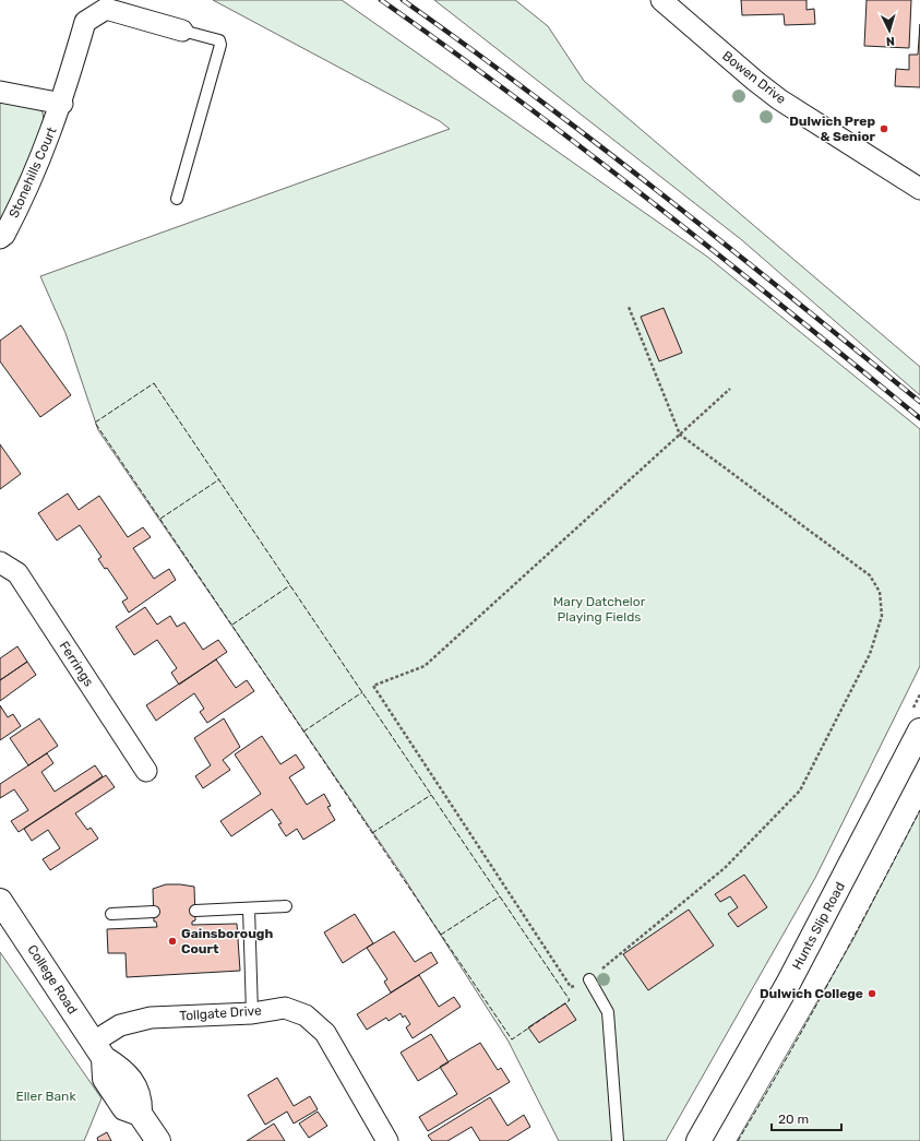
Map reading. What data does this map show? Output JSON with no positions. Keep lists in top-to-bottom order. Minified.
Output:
{"streets":{"street":["Bowen Drive","Stonehills Court","Ferrings","Hunts Slip Road","College Road","Tollgate Drive"]},"crossings":[["College Road","Tollgate Drive"]],"parks":["Mary Datchelor Playing Fields","Eller Bank"],"places":["Dulwich Prep & Senior","Gainsborough Court","Dulwich College"],"scale_bar":"20 m","north":"bottom"}
